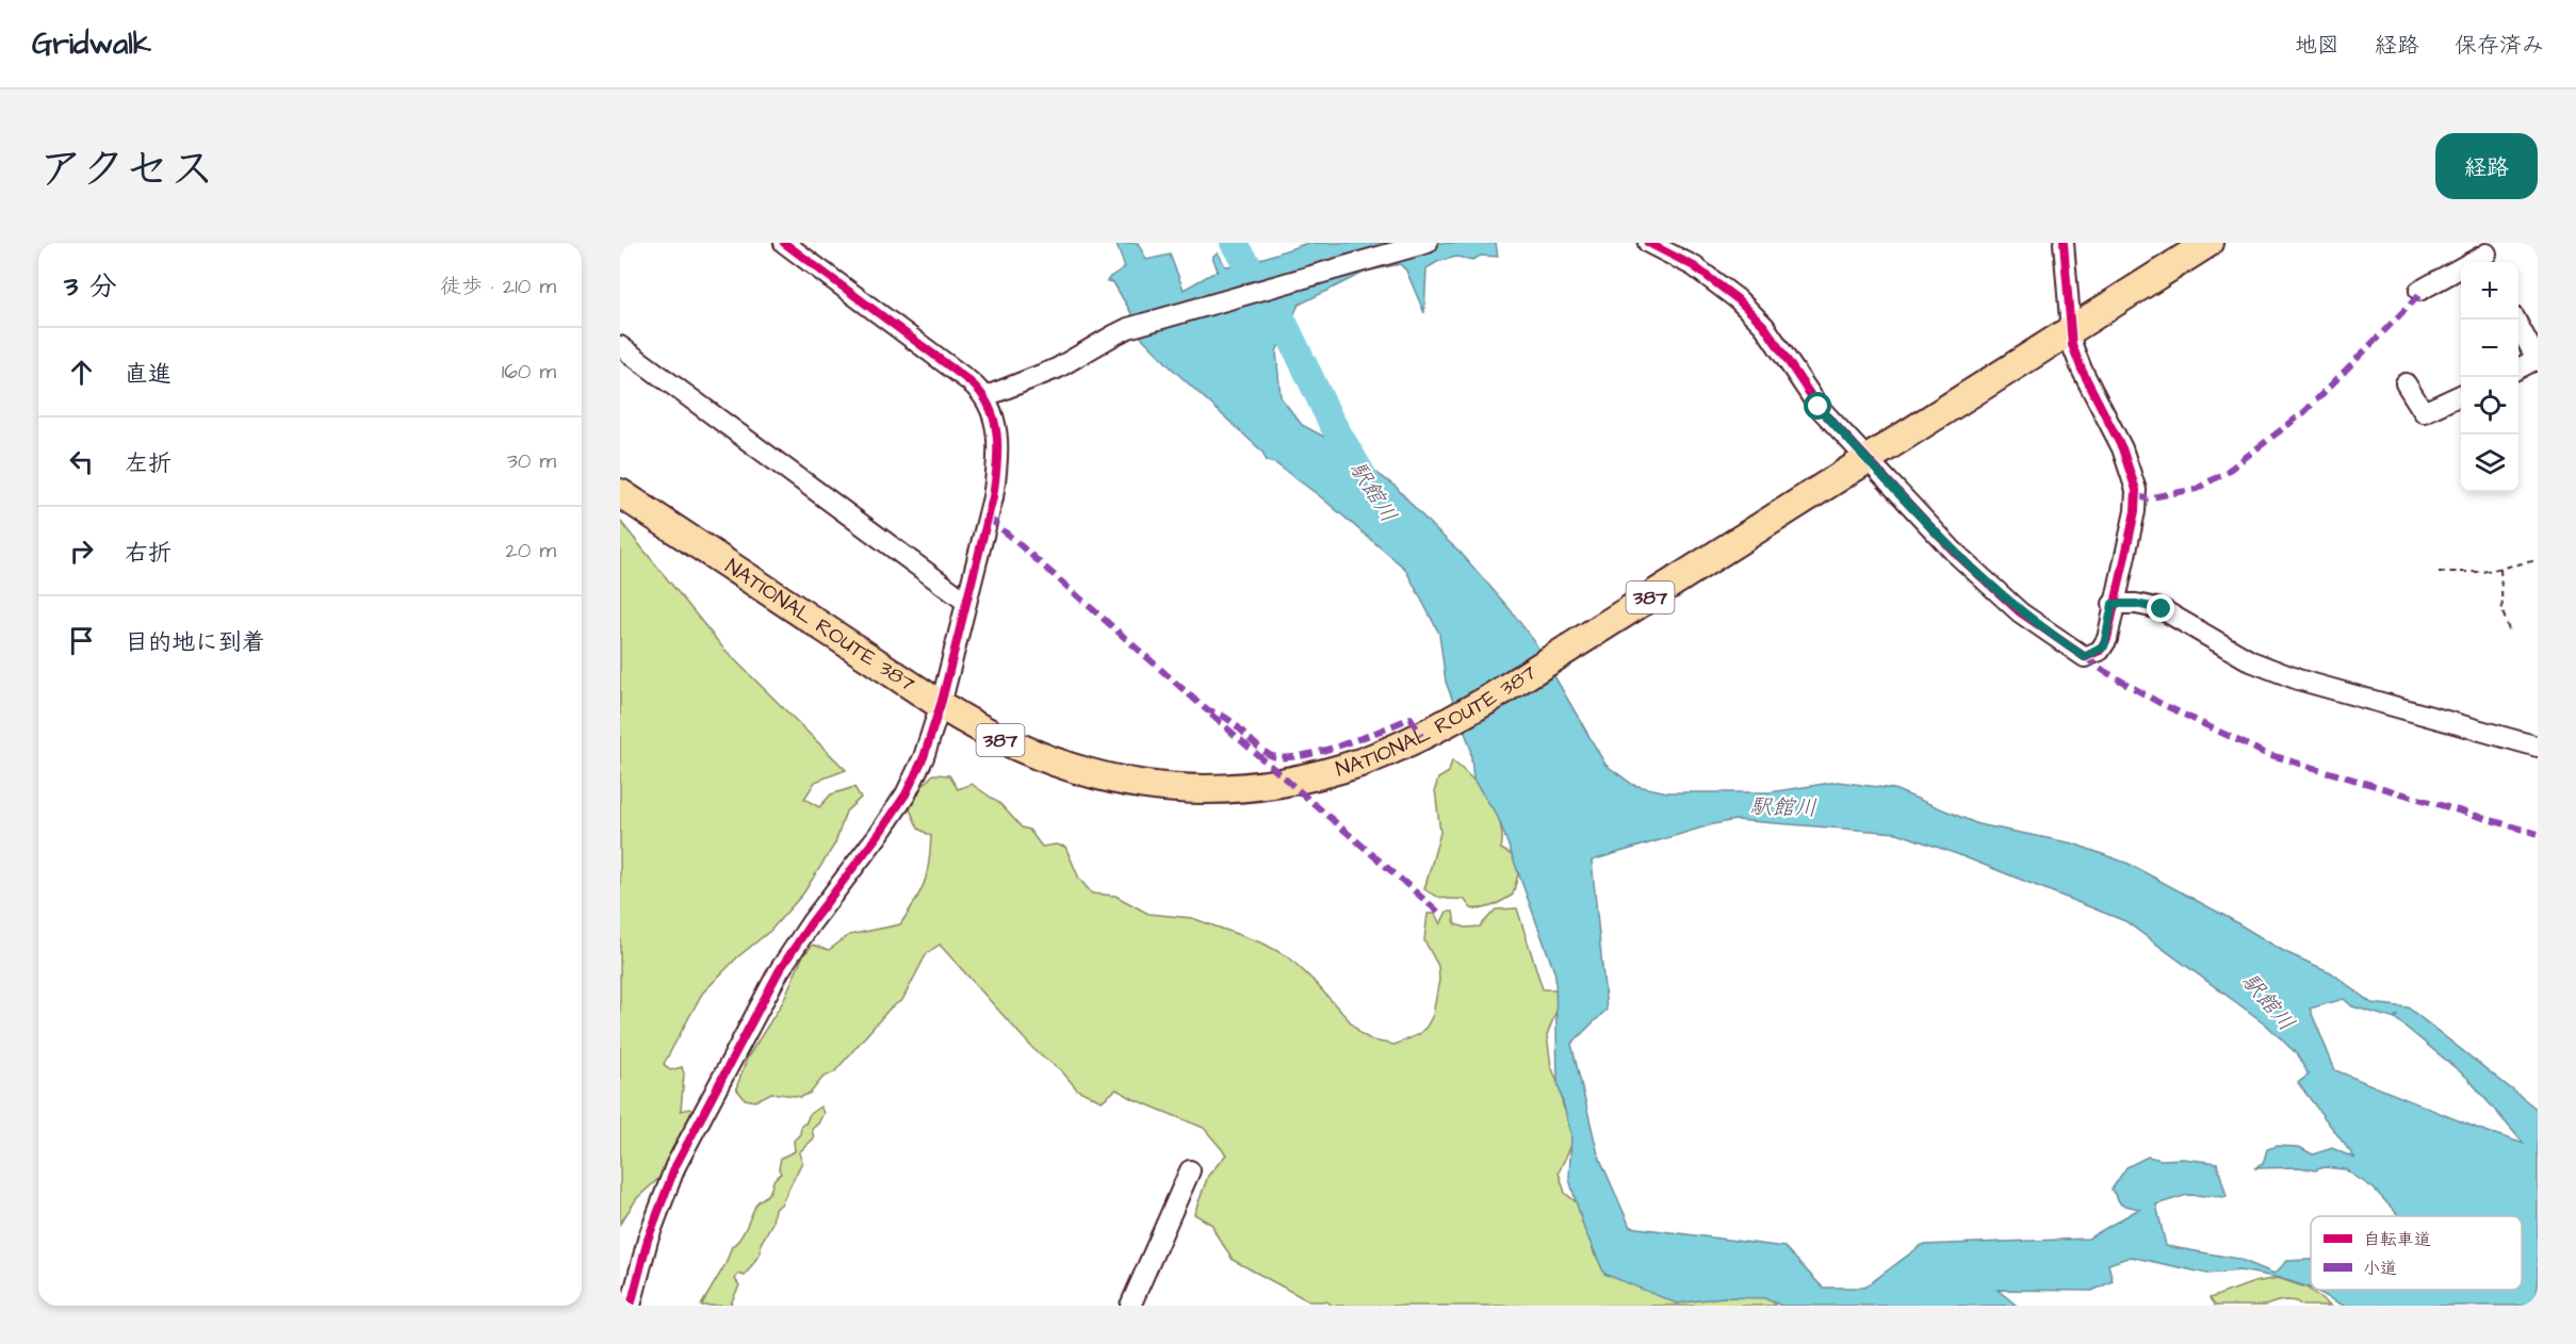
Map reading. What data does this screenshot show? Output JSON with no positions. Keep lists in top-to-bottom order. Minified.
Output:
{"streets":{"highway":["387","NATIONAL ROUTE 387"]},"water":["駅館川"],"legend":["自転車道","小道"],"page":{"header":"Gridwalk","nav":["地図","経路","保存済み"],"title":"アクセス","buttons":"経路","heading":["3 分","徒歩 · 210 m"],"map_buttons":["+","−"],"list":[["直進","160 m"],["左折","30 m"],["右折","20 m"],"目的地に到着"]}}
